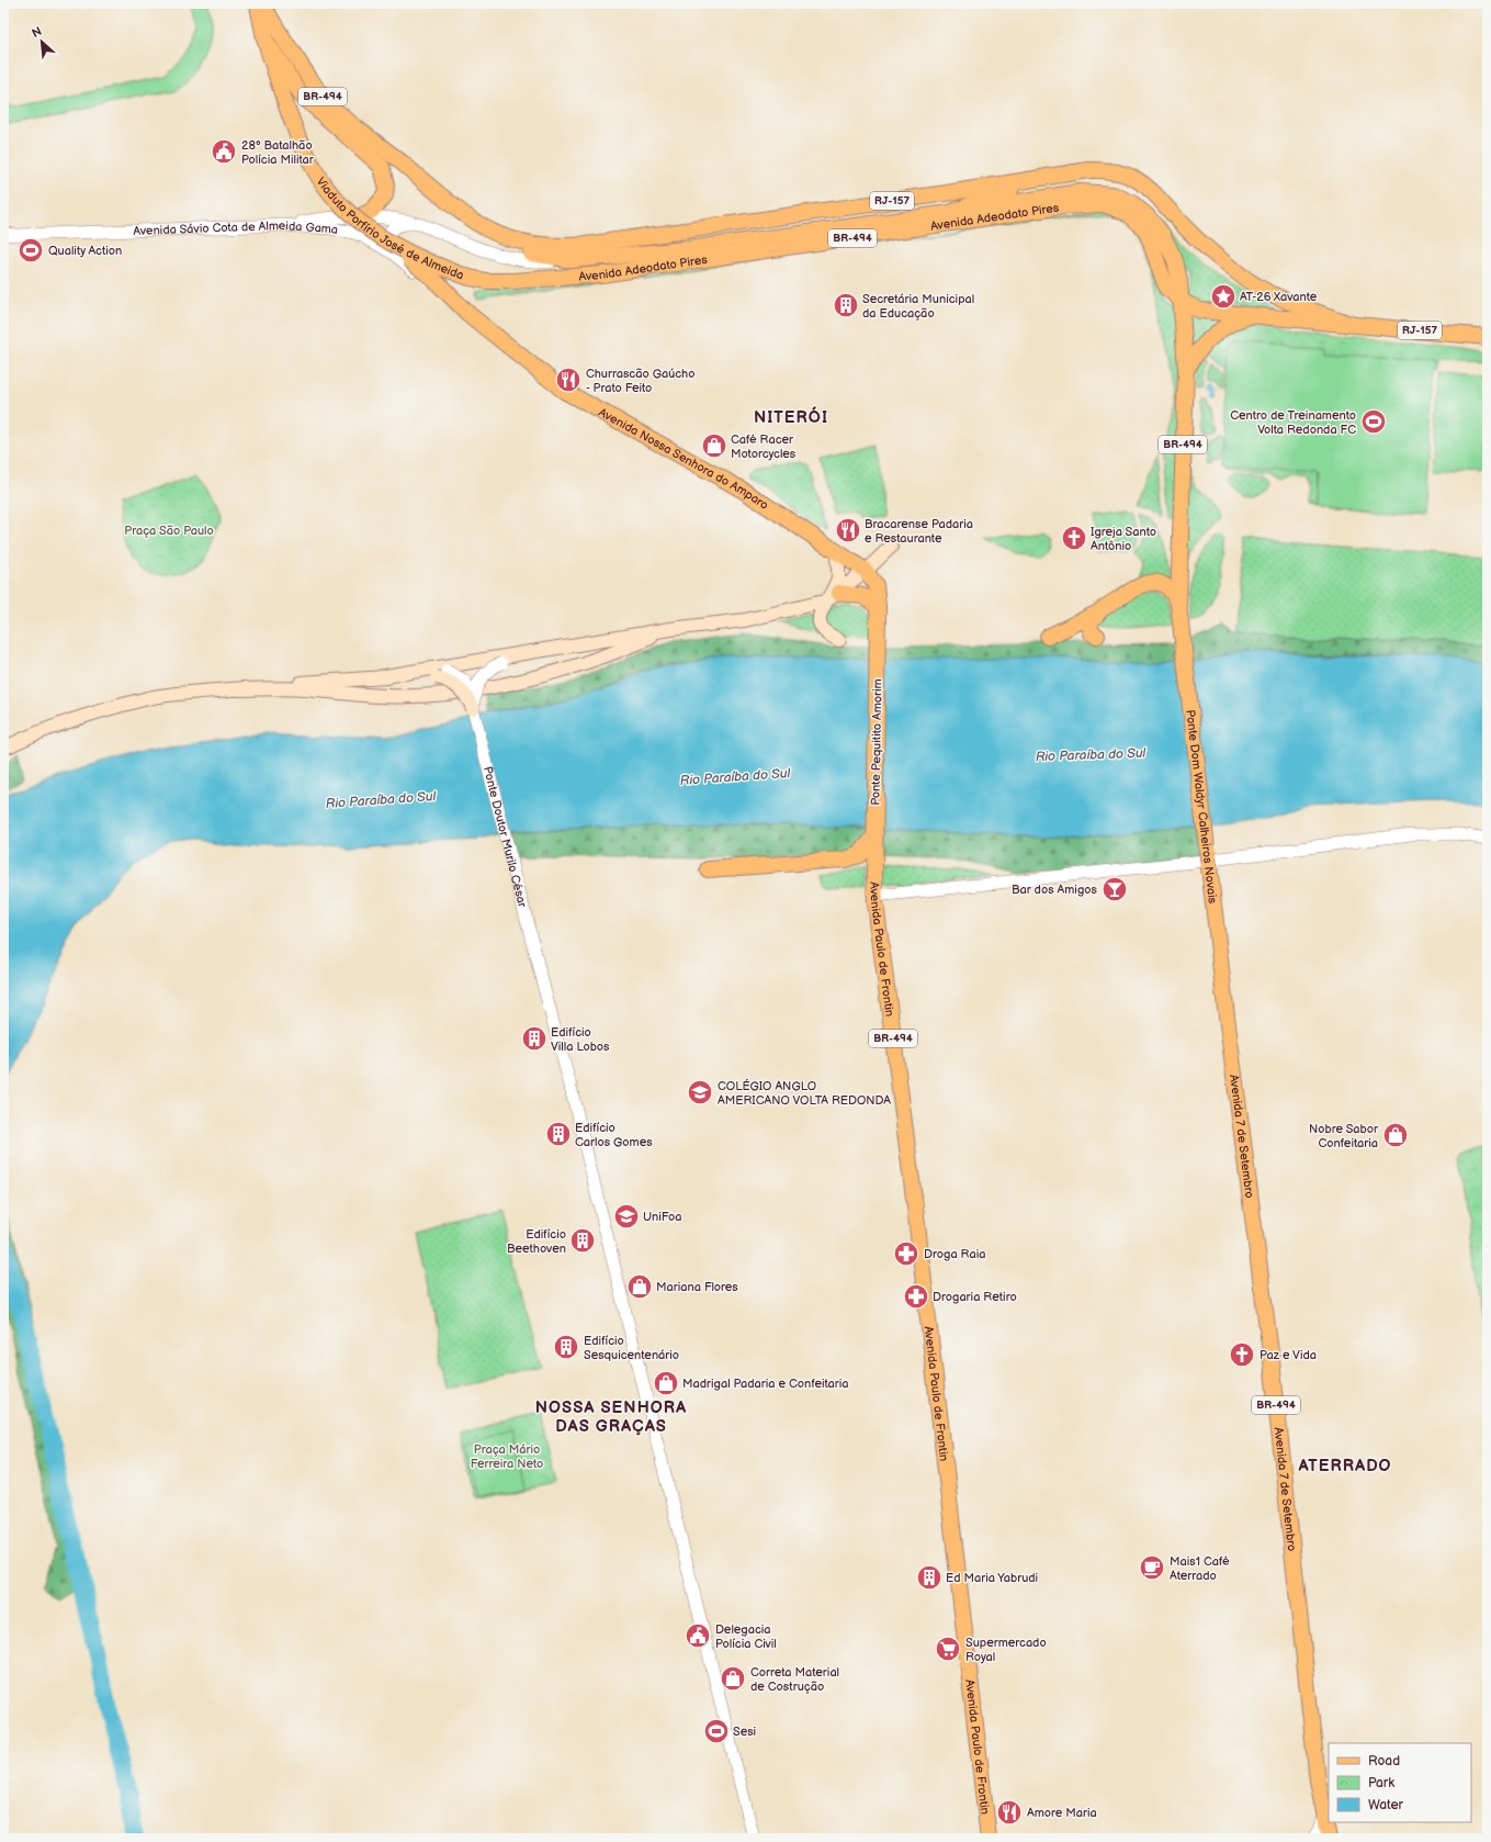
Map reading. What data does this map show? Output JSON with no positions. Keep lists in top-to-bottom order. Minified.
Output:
{"streets":{"main road":["BR-494","RJ-157","Avenida Adeodato Pires","Viaduto Porfírio José de Almeida","Avenida Nossa Senhora do Amparo","Ponte Pequitito Amorim","Ponte Dom Waldyr Calheiros Novais","Avenida Paulo de Frontin","Avenida 7 de Setembro"],"street":["Avenida Sávio Cota de Almeida Gama","Ponte Doutor Murilo César"]},"crossings":[["BR-494","RJ-157"],["BR-494","Avenida Adeodato Pires"],["BR-494","Viaduto Porfírio José de Almeida"],["BR-494","Avenida Sávio Cota de Almeida Gama"],["BR-494","Ponte Dom Waldyr Calheiros Novais"],["RJ-157","Avenida Adeodato Pires"],["Avenida Adeodato Pires","Viaduto Porfírio José de Almeida"],["Viaduto Porfírio José de Almeida","Avenida Sávio Cota de Almeida Gama"],["Viaduto Porfírio José de Almeida","Avenida Nossa Senhora do Amparo"],["Avenida Sávio Cota de Almeida Gama","Avenida Nossa Senhora do Amparo"],["Avenida Nossa Senhora do Amparo","Ponte Pequitito Amorim"],["Ponte Pequitito Amorim","Avenida Paulo de Frontin"],["Ponte Dom Waldyr Calheiros Novais","Avenida 7 de Setembro"]],"districts":["NITERÓI","NOSSA SENHORA DAS GRAÇAS","ATERRADO"],"water":["Rio Paraíba do Sul"],"parks":["Praça São Paulo","Praça Mário Ferreira Neto"],"places":{"public building":["28º Batalhão Polícia Militar","Delegacia Polícia Civil"],"sports":["Quality Action","Centro de Treinamento Volta Redonda FC","Sesi"],"place":["AT-26 Xavante"],"building":["Secretária Municipal da Educação","Edifício Villa Lobos","Edifício Carlos Gomes","Edifício Beethoven","Edifício Sesquicentenário","Ed Maria Yabrudi"],"restaurant":["Churrascão Gaúcho - Prato Feito","Bracarense Padaria e Restaurante","Amore Maria"],"shop":["Café Racer Motorcycles","Nobre Sabor Confeitaria","Mariana Flores","Madrigal Padaria e Confeitaria","Correta Material de Costrução"],"church":["Igreja Santo Antônio","Paz e Vida"],"bar":["Bar dos Amigos"],"school or university":["COLÉGIO ANGLO AMERICANO VOLTA REDONDA","UniFoa"],"pharmacy":["Droga Raia","Drogaria Retiro"],"cafe":["Mais1 Café Aterrado"],"supermarket":["Supermercado Royal"]},"legend":["Road","Park","Water"],"north":"top left"}
